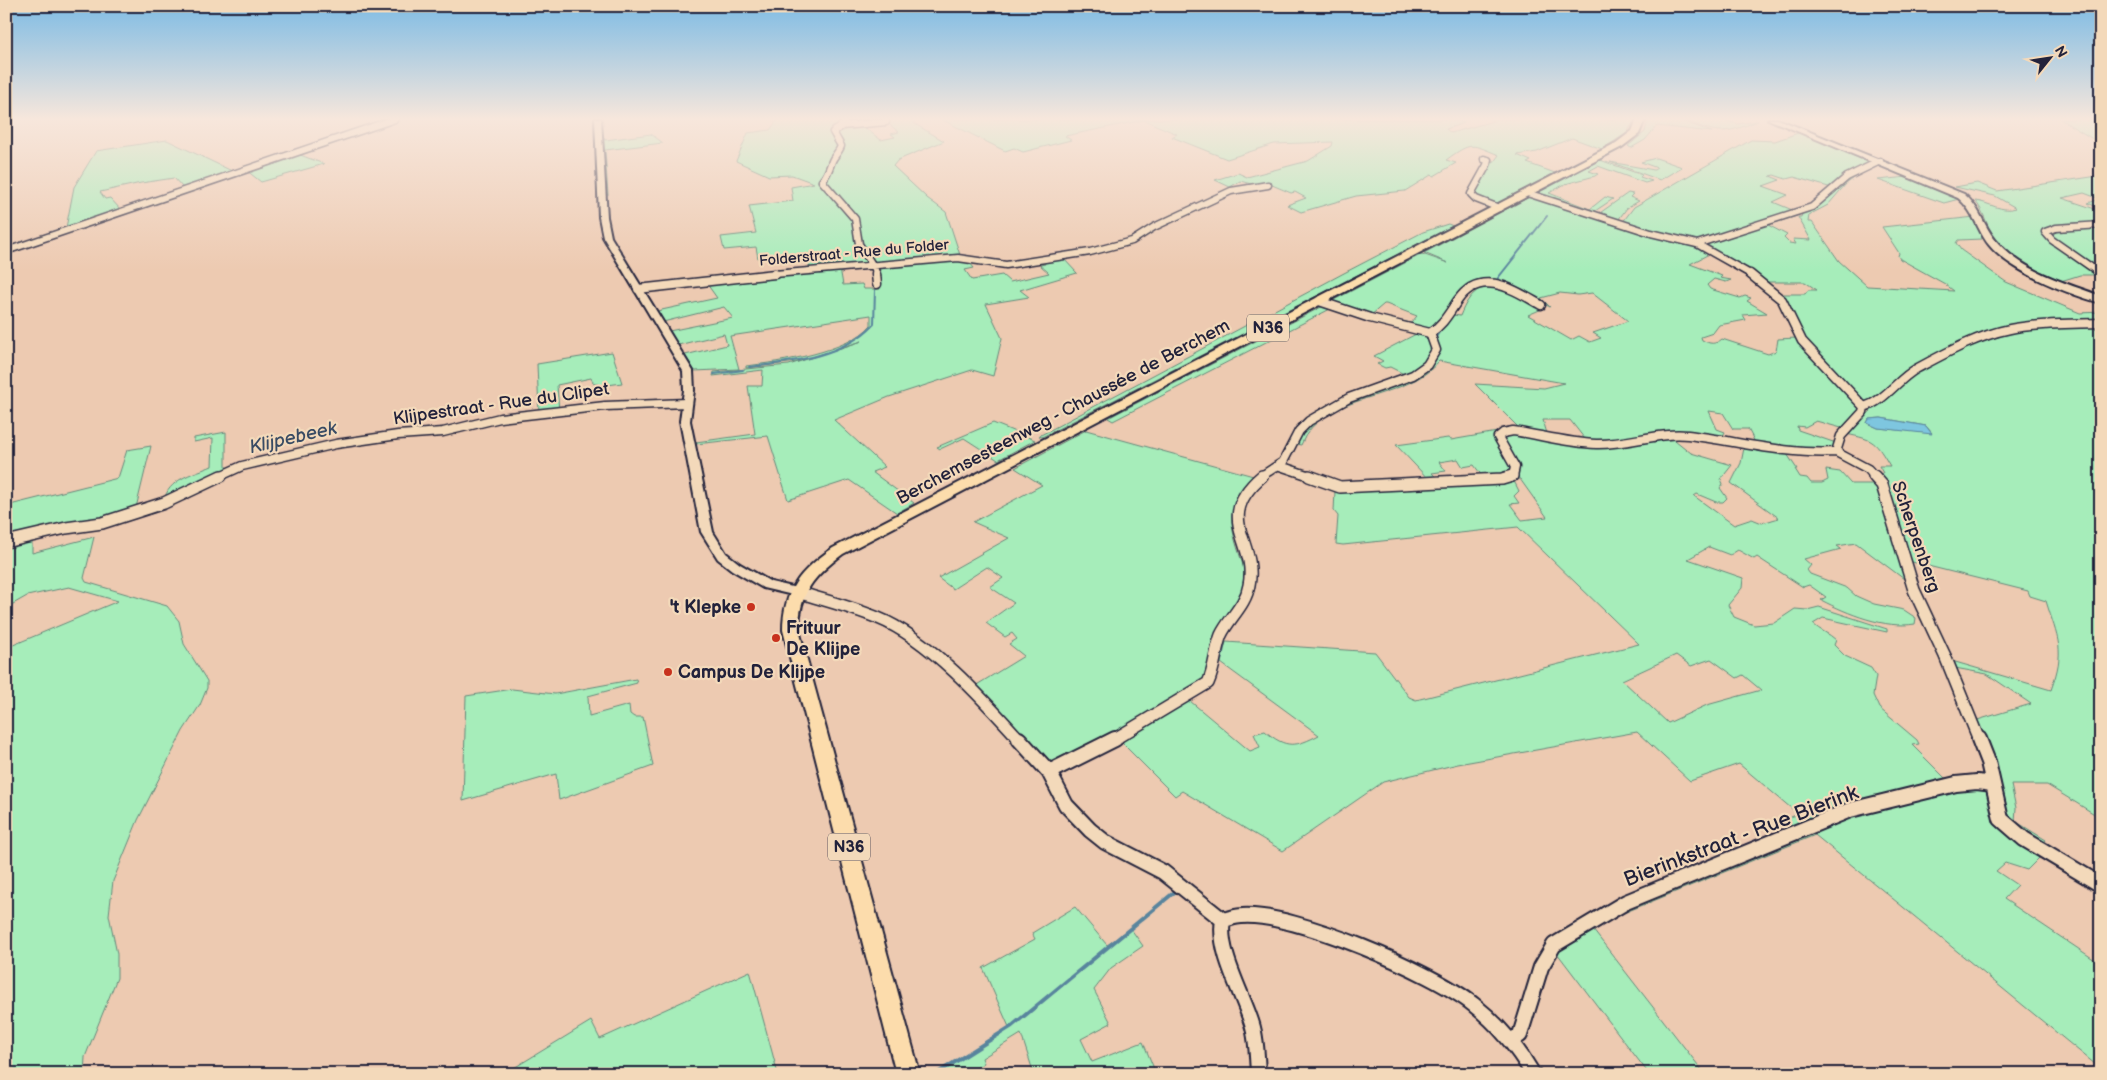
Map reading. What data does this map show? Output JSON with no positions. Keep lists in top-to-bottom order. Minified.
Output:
{"streets":{"main road":["N36","Berchemsesteenweg - Chaussée de Berchem"],"street":["Folderstraat - Rue du Folder","Klijpestraat - Rue du Clipet","Scherpenberg","Bierinkstraat - Rue Bierink"]},"crossings":[["N36","Berchemsesteenweg - Chaussée de Berchem"],["Scherpenberg","Bierinkstraat - Rue Bierink"]],"water":["Klijpebeek"],"places":["'t Klepke","Frituur De Klijpe","Campus De Klijpe"],"north":"top right"}
